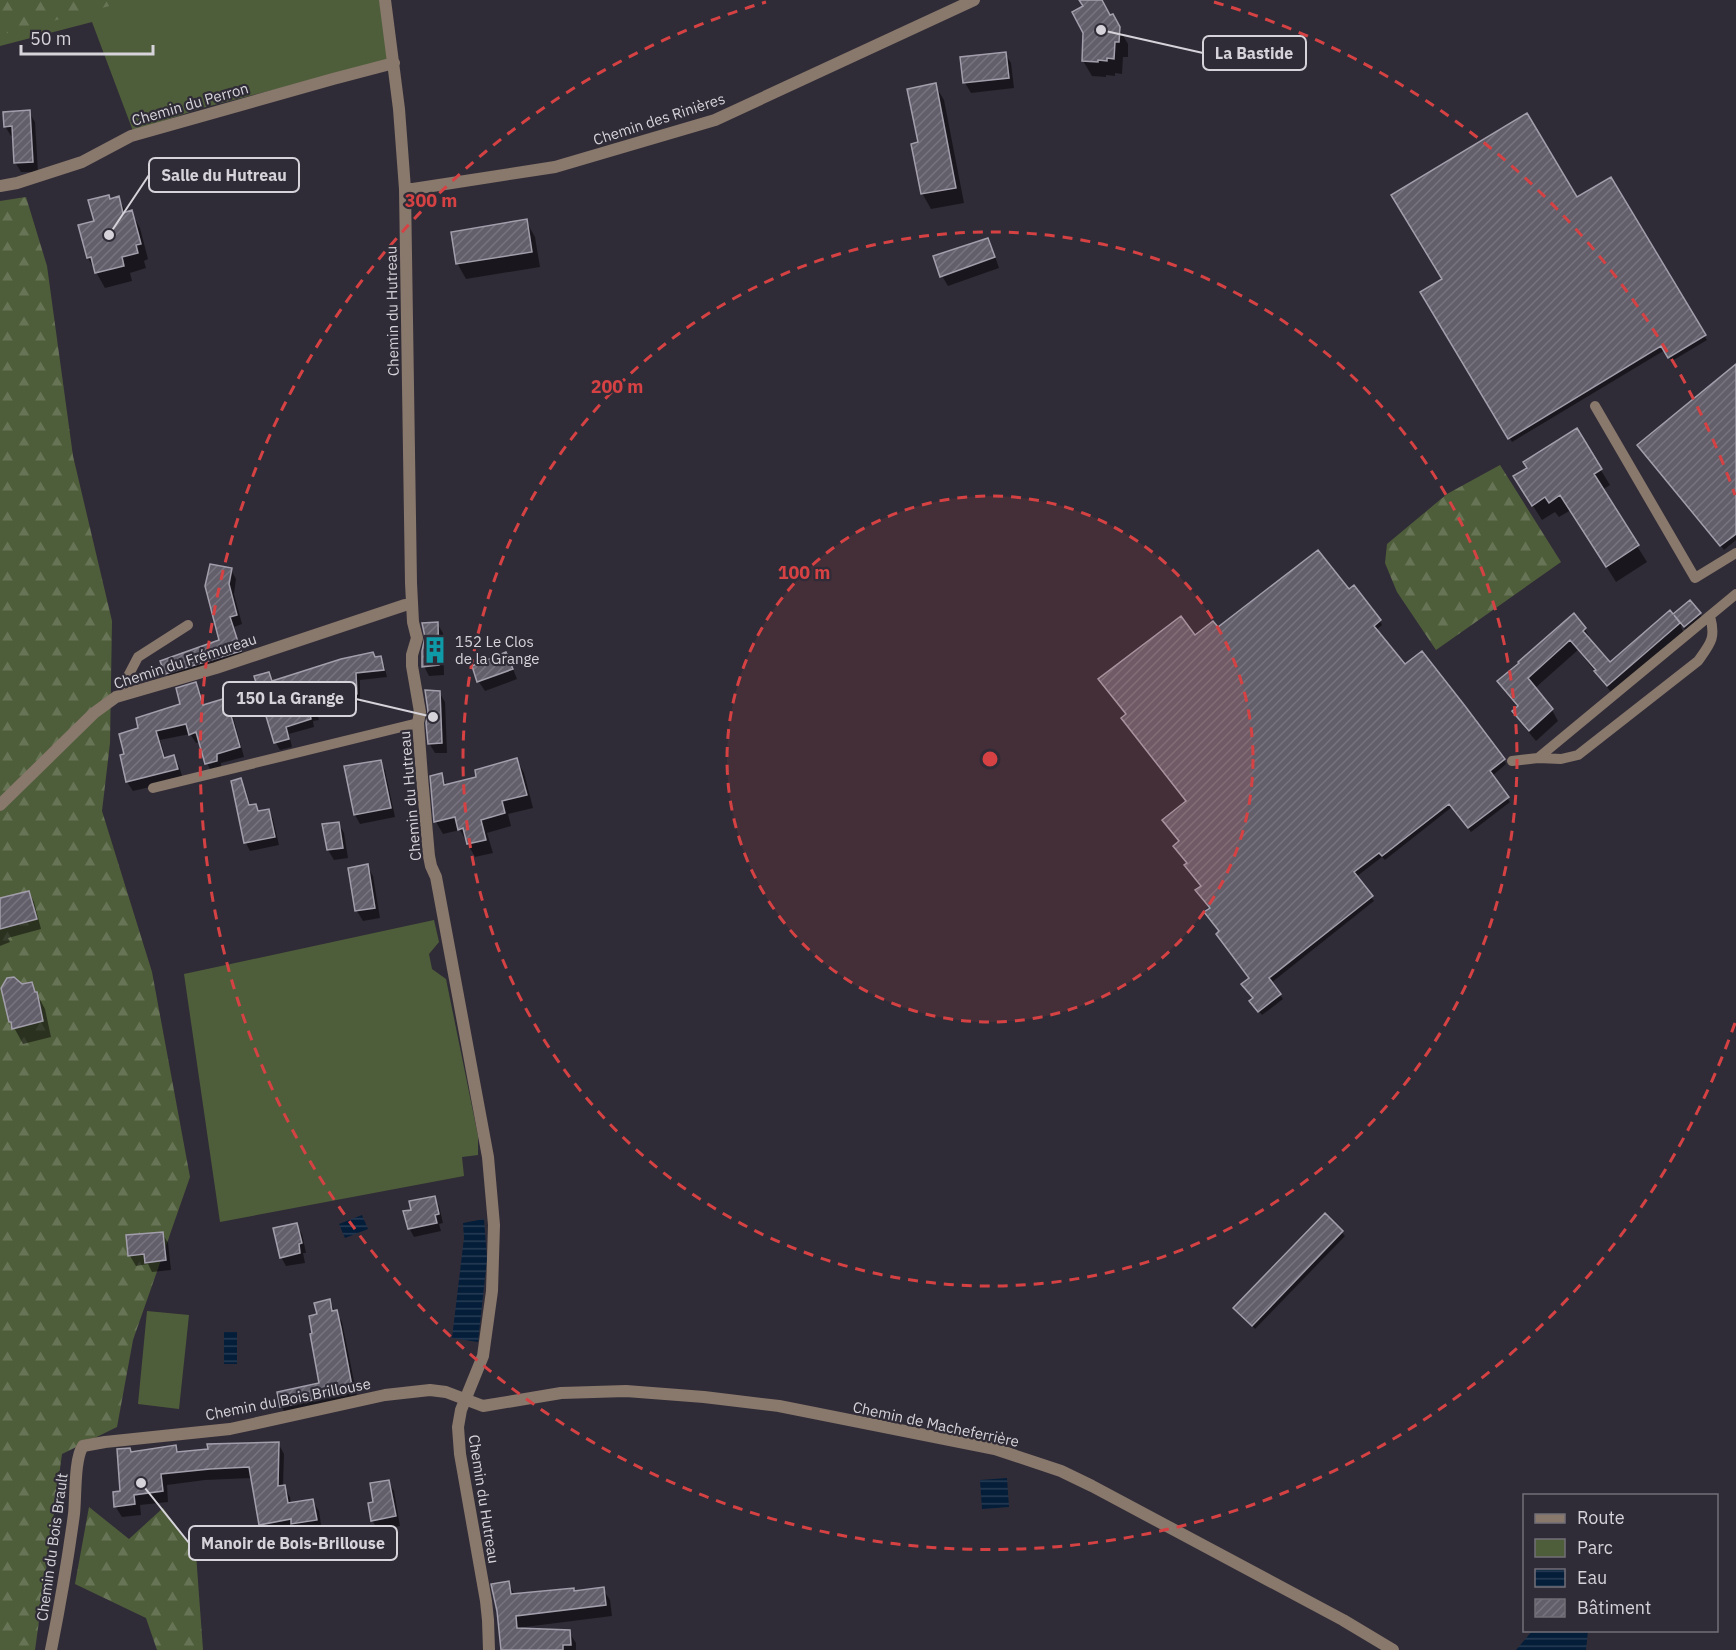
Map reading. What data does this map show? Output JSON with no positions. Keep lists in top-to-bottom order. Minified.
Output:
{"streets":{"street":["Chemin du Perron","Chemin des Rinières","Chemin du Hutreau","Chemin du Frémureau","Chemin du Bois Brillouse","Chemin de Macheferrière","Chemin du Bois Brault"]},"crossings":[["Chemin du Perron","Chemin du Hutreau"],["Chemin des Rinières","Chemin du Hutreau"],["Chemin du Hutreau","Chemin du Frémureau"],["Chemin du Hutreau","Chemin du Bois Brillouse"],["Chemin du Hutreau","Chemin de Macheferrière"],["Chemin du Bois Brillouse","Chemin de Macheferrière"],["Chemin du Bois Brillouse","Chemin du Bois Brault"]],"places":{"other":["La Bastide","Salle du Hutreau","150 La Grange","Manoir de Bois-Brillouse"],"building":["152 Le Clos de la Grange"]},"legend":["Route","Parc","Eau","Bâtiment"],"scale_bar":"50 m","rings":["300 m","200 m","100 m"]}
